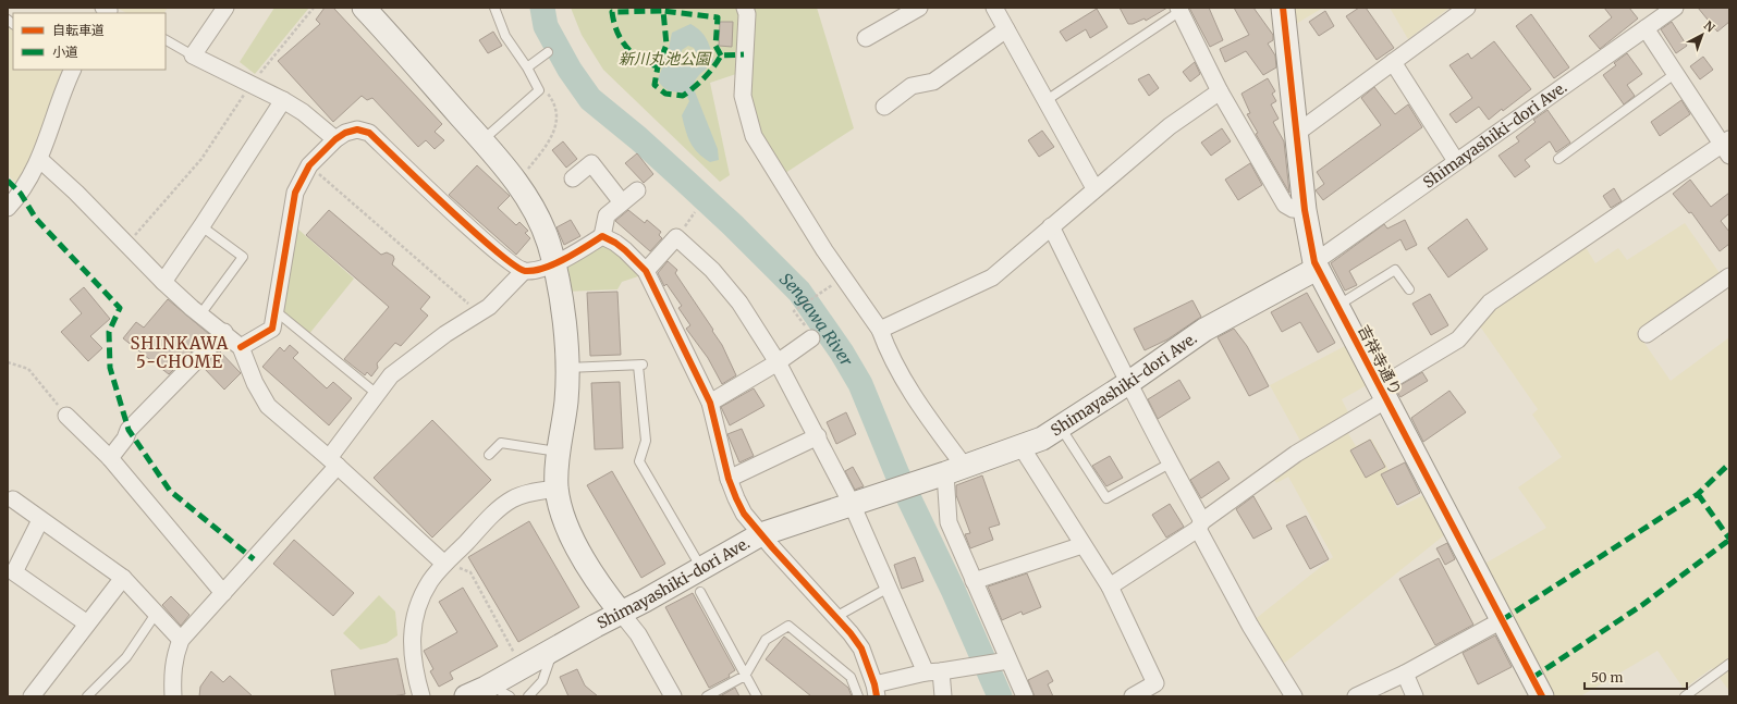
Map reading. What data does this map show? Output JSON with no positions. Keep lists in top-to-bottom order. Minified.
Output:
{"streets":{"street":["Shimayashiki-dori Ave.","吉祥寺通り"]},"crossings":[["Shimayashiki-dori Ave.","吉祥寺通り"]],"districts":["SHINKAWA 5-CHOME"],"water":["Sengawa River"],"parks":["新川丸池公園"],"legend":["自転車道","小道"],"scale_bar":"50 m","north":"top right"}
